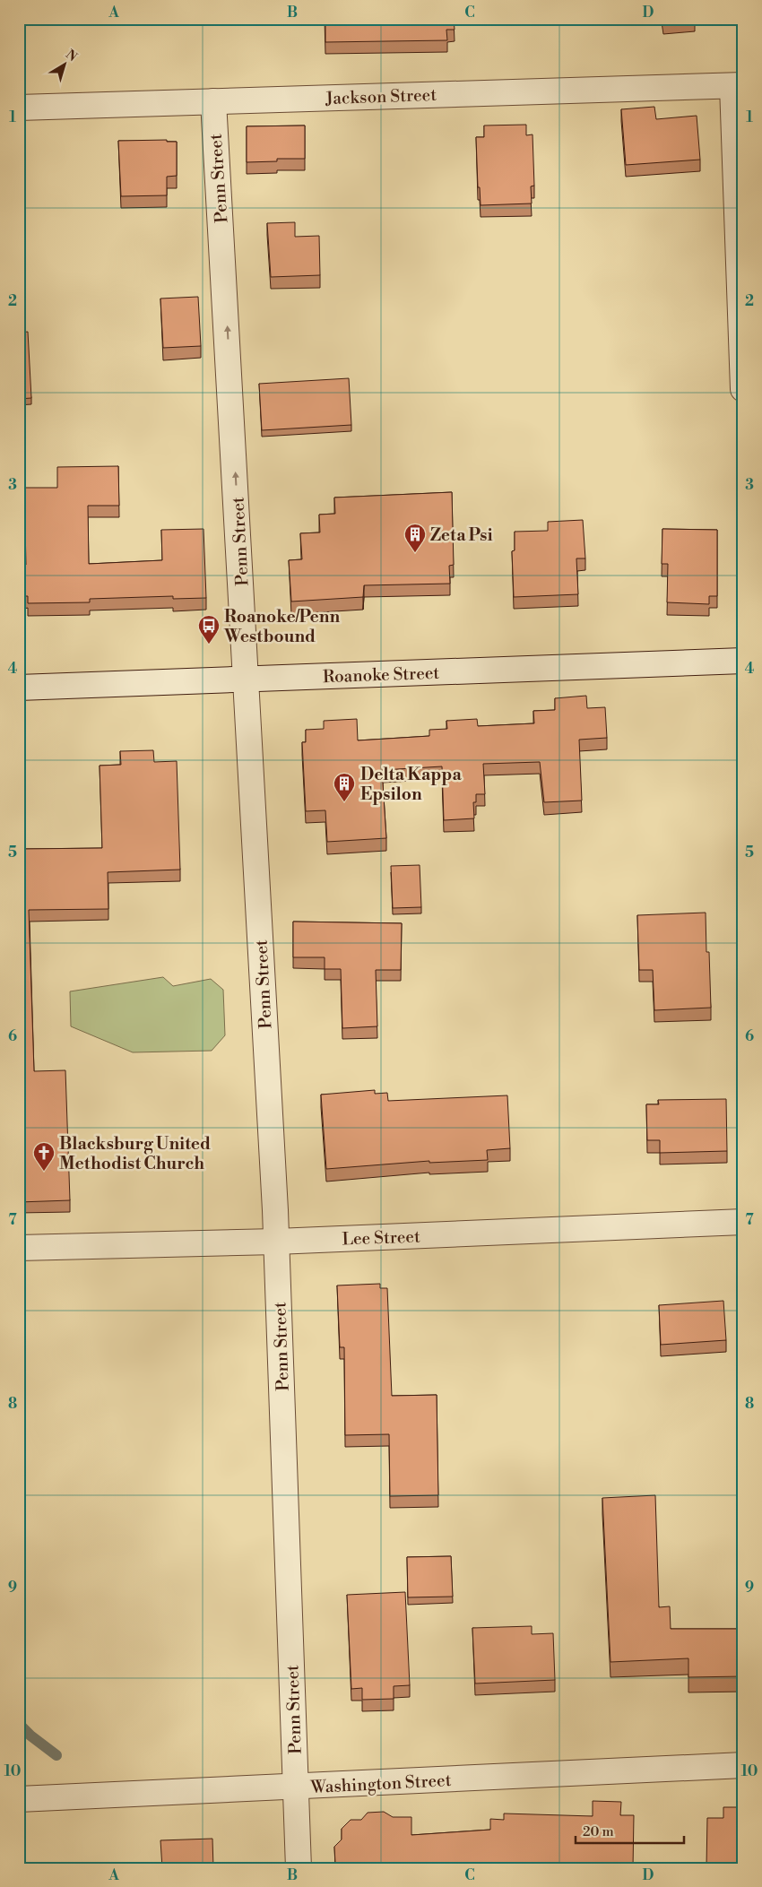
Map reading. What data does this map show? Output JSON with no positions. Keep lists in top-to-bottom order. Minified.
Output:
{"streets":{"street":["Jackson Street","Penn Street","Roanoke Street","Lee Street","Washington Street"]},"crossings":[["Jackson Street","Penn Street"],["Penn Street","Roanoke Street"],["Penn Street","Lee Street"],["Penn Street","Washington Street"]],"places":{"building":["Zeta Psi","Delta Kappa Epsilon"],"bus stop":["Roanoke/Penn Westbound"],"church":["Blacksburg United Methodist Church"]},"scale_bar":"20 m","north":"top right","grid":{"columns":["A","B","C","D"],"rows":["1","2","3","4","5","6","7","8","9","10"]}}
